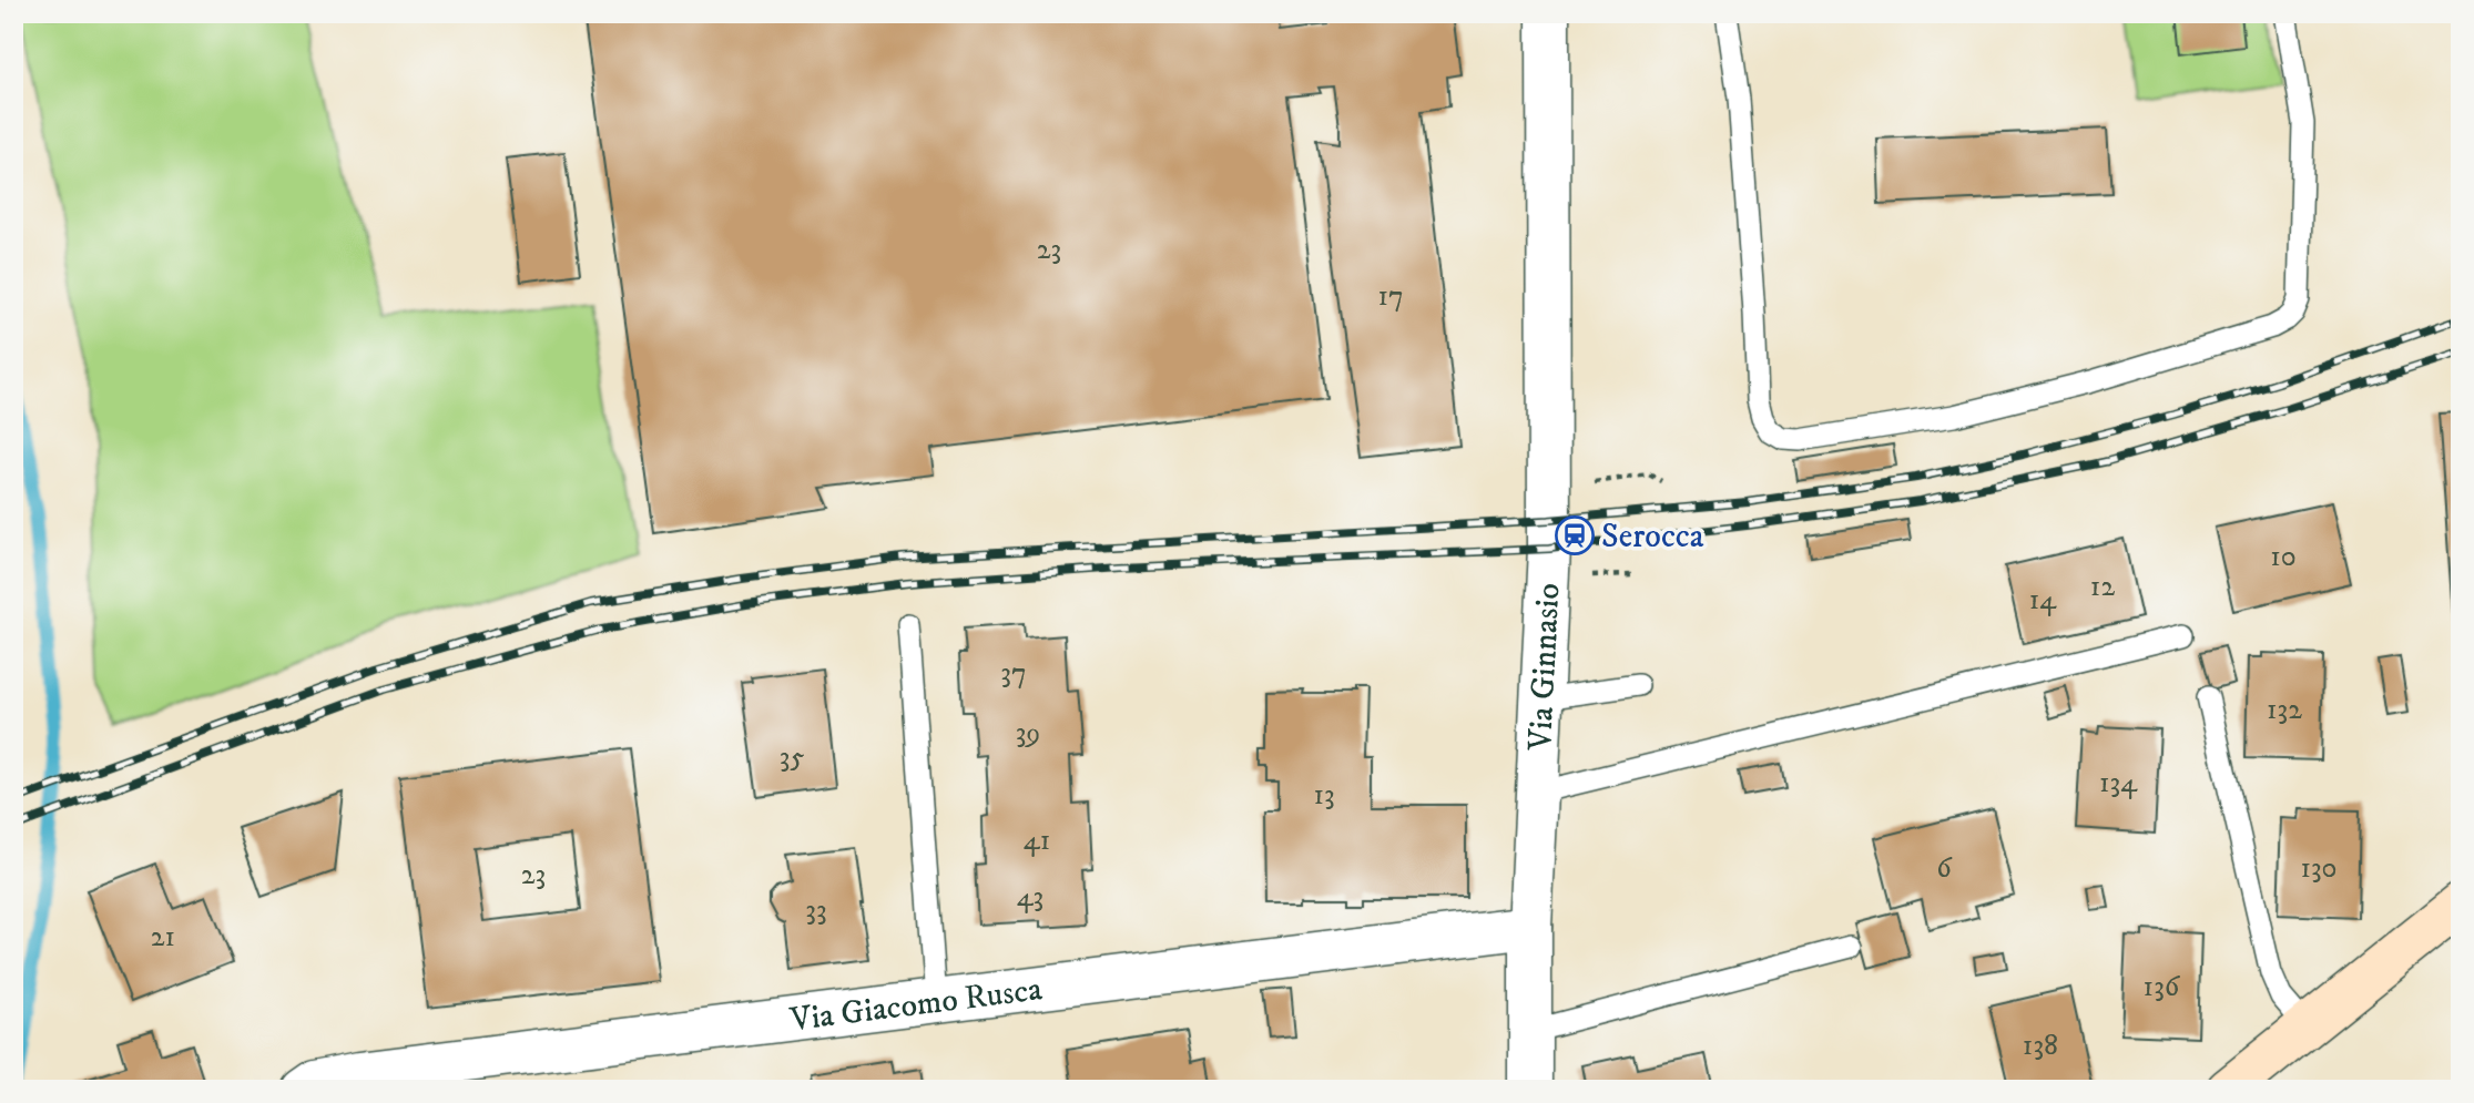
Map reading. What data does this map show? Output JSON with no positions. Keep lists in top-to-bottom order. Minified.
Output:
{"streets":{"street":["Via Ginnasio","Via Giacomo Rusca"]},"crossings":[["Via Ginnasio","Via Giacomo Rusca"]],"places":{"station":["Serocca"]},"house_numbers":["23","17","10","12","14","37","132","39","35","134","13","41","6","130","23","43","33","21","136","138"]}
